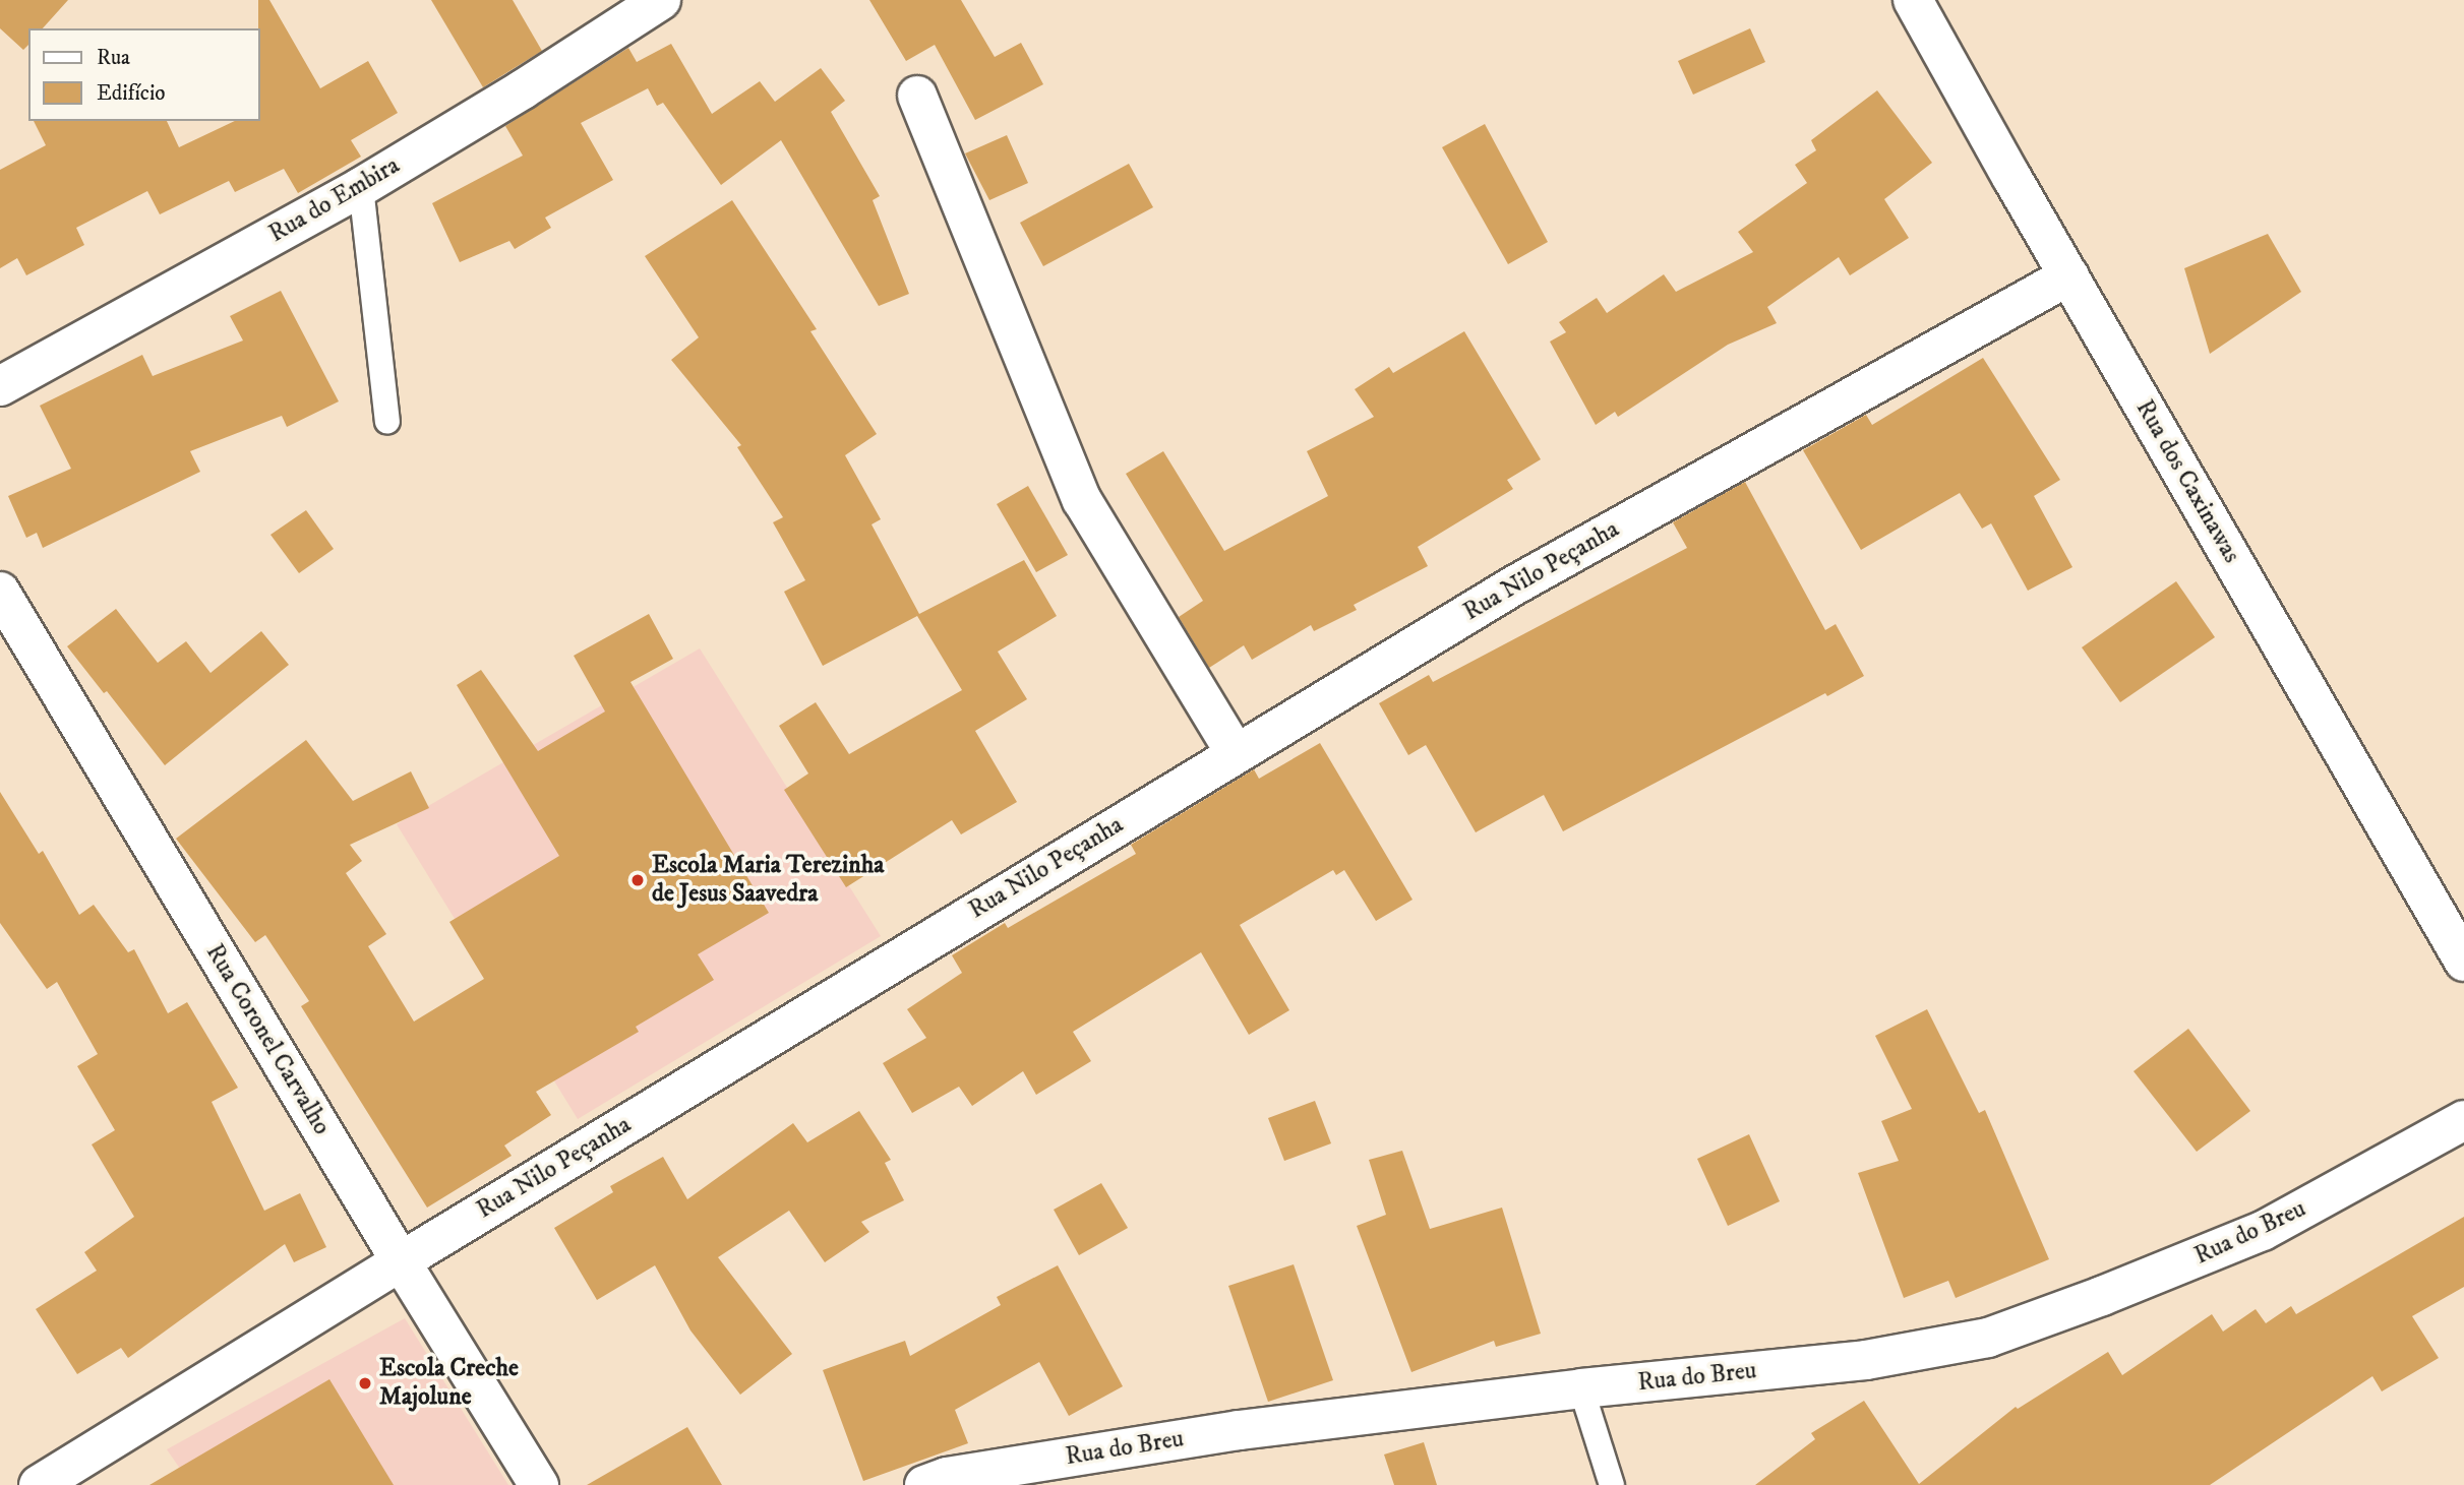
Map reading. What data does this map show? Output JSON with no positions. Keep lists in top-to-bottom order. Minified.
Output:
{"streets":{"street":["Rua do Embira","Rua dos Caxinawas","Rua Nilo Peçanha","Rua Coronel Carvalho","Rua do Breu"]},"crossings":[["Rua dos Caxinawas","Rua Nilo Peçanha"],["Rua Nilo Peçanha","Rua Coronel Carvalho"]],"places":["Escola Maria Terezinha de Jesus Saavedra","Escola Creche Majolune"],"legend":["Rua","Edifício"]}
